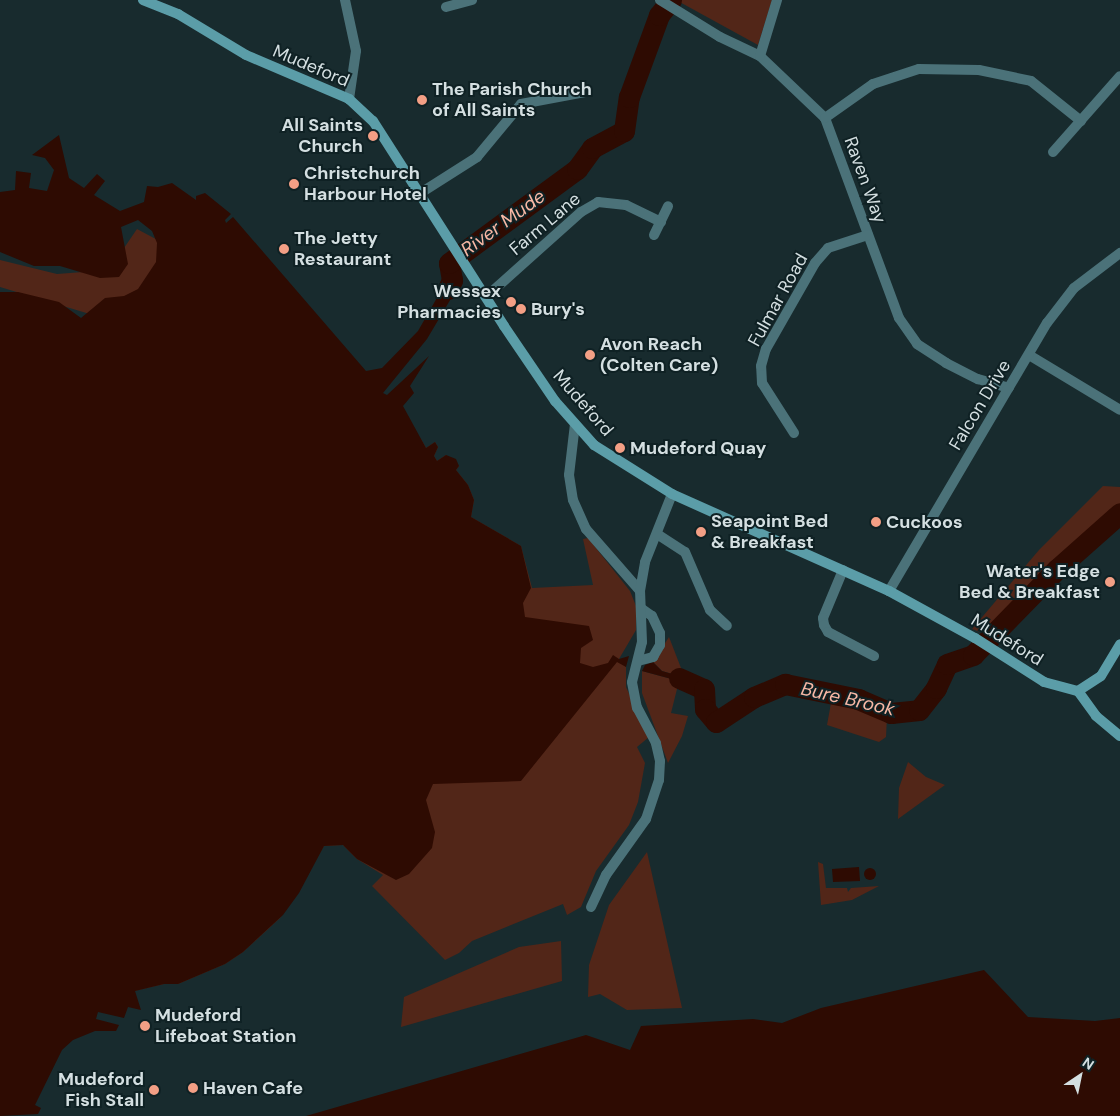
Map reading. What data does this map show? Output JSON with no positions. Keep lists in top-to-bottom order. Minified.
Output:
{"streets":{"street":["Mudeford","Raven Way","Farm Lane","Fulmar Road","Falcon Drive"]},"crossings":[["Mudeford","Farm Lane"],["Mudeford","Falcon Drive"],["Raven Way","Fulmar Road"],["Raven Way","Falcon Drive"]],"water":["River Mude","Bure Brook"],"places":["The Parish Church of All Saints","All Saints Church","Christchurch Harbour Hotel","The Jetty Restaurant","Wessex Pharmacies","Bury's","Avon Reach (Colten Care)","Mudeford Quay","Cuckoos","Seapoint Bed & Breakfast","Water's Edge Bed & Breakfast","Mudeford Lifeboat Station","Haven Cafe","Mudeford Fish Stall"],"north":"top right"}
